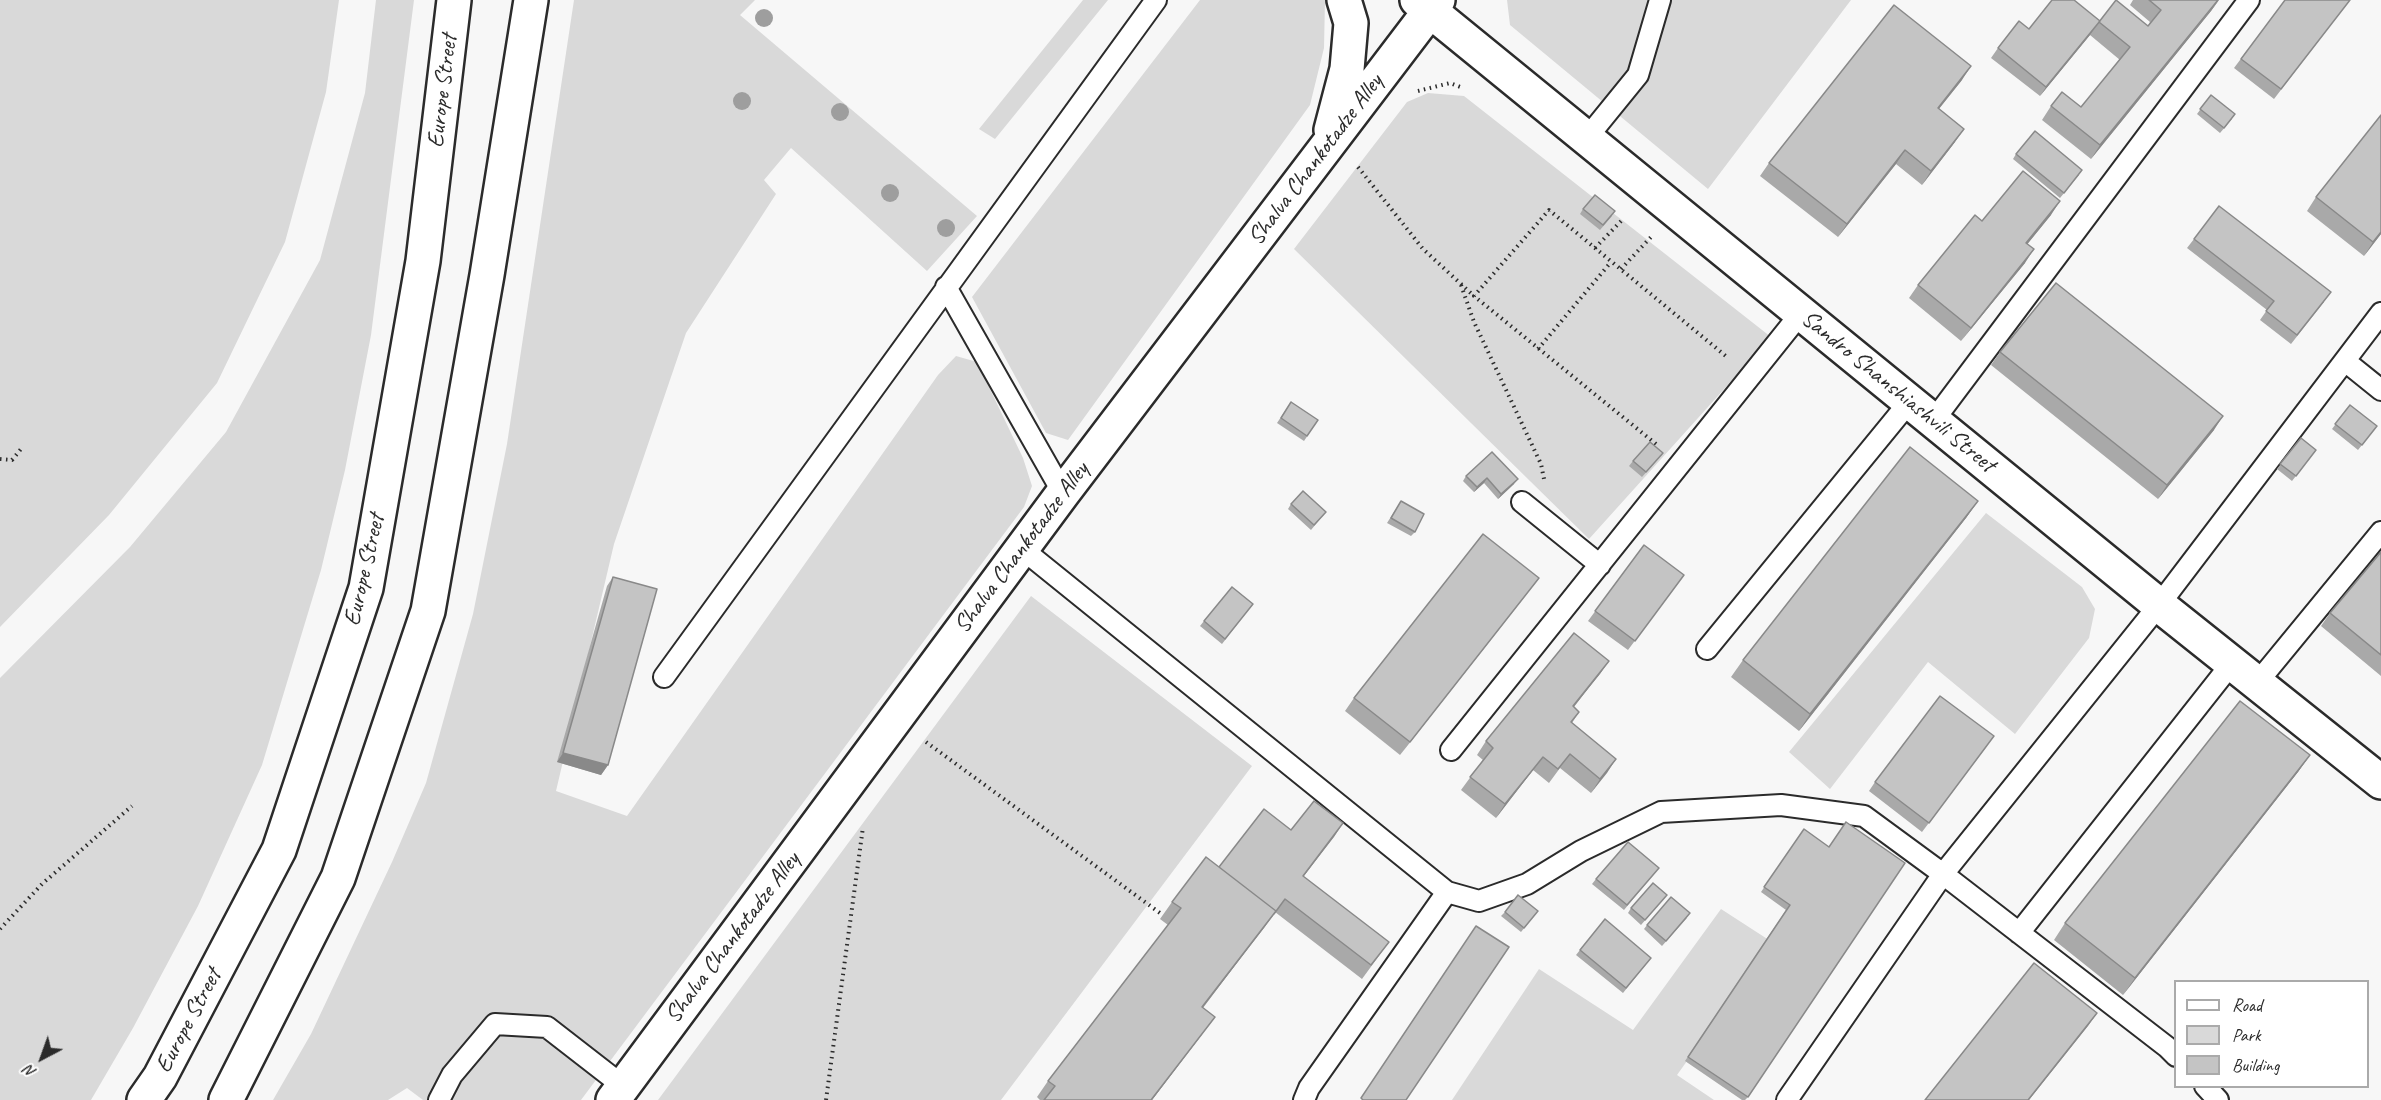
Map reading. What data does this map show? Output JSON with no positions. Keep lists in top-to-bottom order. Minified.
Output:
{"streets":{"street":["Europe Street","Shalva Chankotadze Alley","Sandro Shanshiashvili Street"]},"crossings":[["Shalva Chankotadze Alley","Sandro Shanshiashvili Street"]],"legend":["Road","Park","Building"],"north":"bottom left"}
